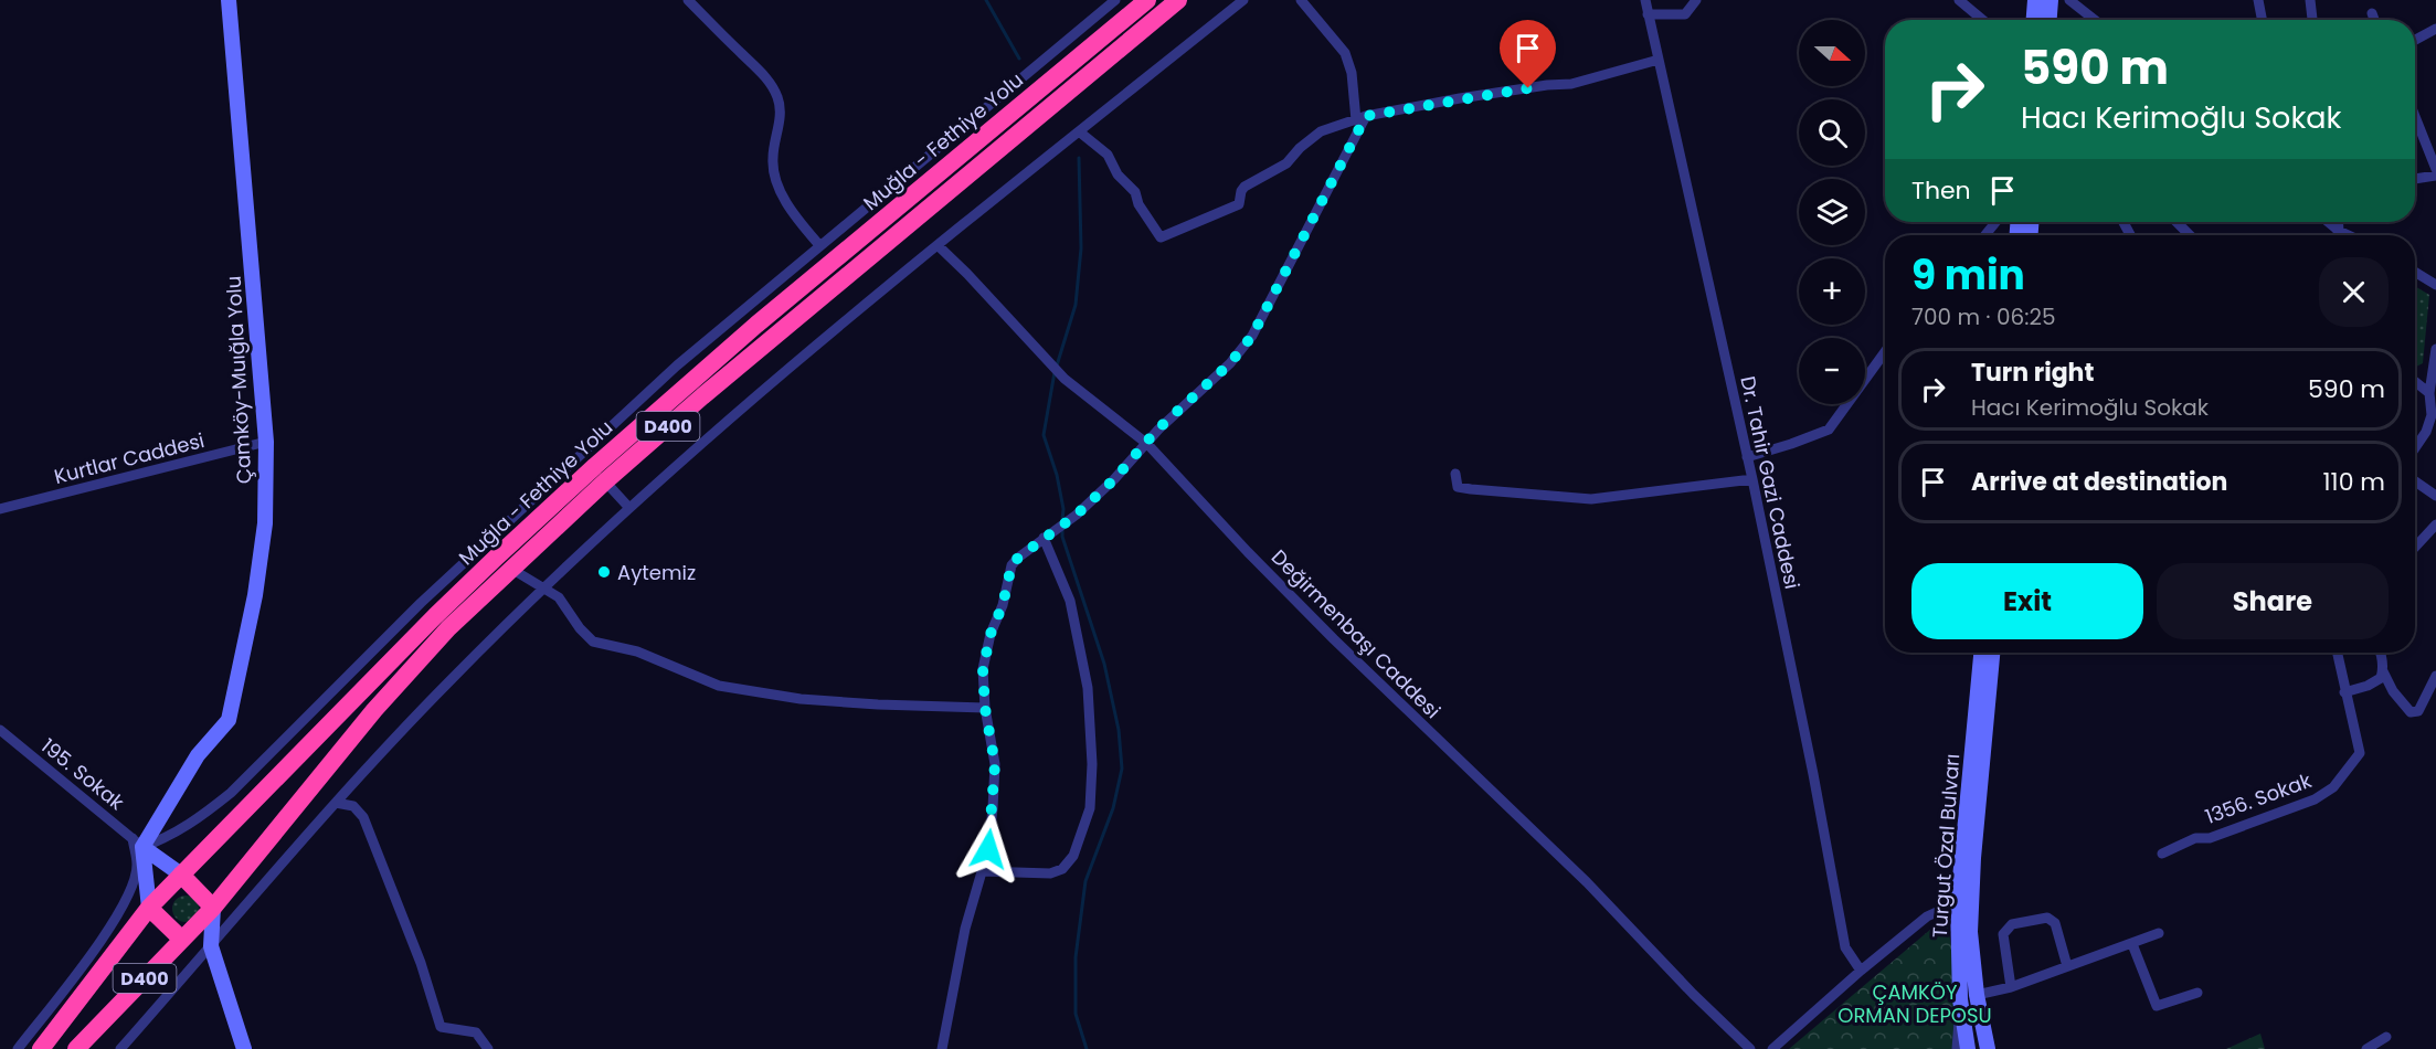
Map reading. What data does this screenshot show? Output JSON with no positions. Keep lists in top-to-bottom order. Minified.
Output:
{"streets":{"highway":["Muğla - Fethiye Yolu","D400"],"street":["Çamköy-Muığla Yolu","Kurtlar Caddesi","Dr. Tahir Gazi Caddesi","Değirmenbaşı Caddesi","195. Sokak","1356. Sokak","Turgut Özal Bulvarı"]},"crossings":[["Çamköy-Muığla Yolu","Kurtlar Caddesi"],["Çamköy-Muığla Yolu","195. Sokak"]],"parks":["ÇAMKÖY ORMAN DEPOSU"],"places":["Aytemiz"],"north":"right","page":{"map_buttons":["+","−"],"turn":["590 m","Hacı Kerimoğlu Sokak"],"then":"Then","heading":["9 min","700 m · 06:25"],"list":[{"name":"Turn right","note":"Hacı Kerimoğlu Sokak","value":"590 m"},{"name":"Arrive at destination","value":"110 m"}],"buttons":["Exit","Share"]}}
